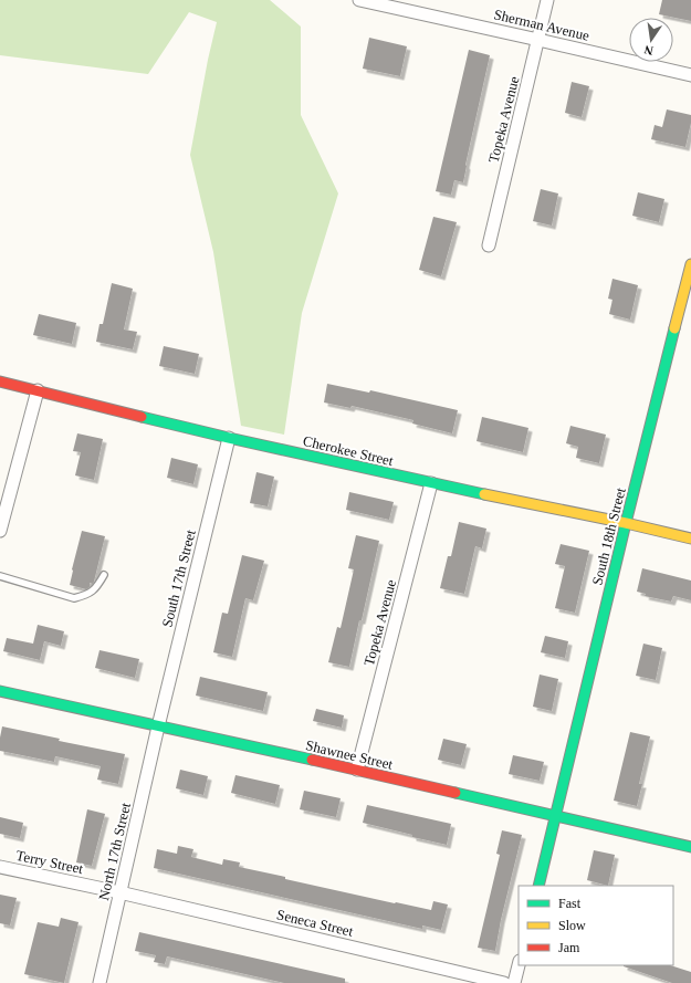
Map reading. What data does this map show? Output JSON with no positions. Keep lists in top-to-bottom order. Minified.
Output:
{"streets":{"street":["Sherman Avenue","Topeka Avenue","Cherokee Street","South 18th Street","South 17th Street","Shawnee Street","North 17th Street","Terry Street","Seneca Street"]},"crossings":[["Sherman Avenue","Topeka Avenue"],["Topeka Avenue","Cherokee Street"],["Topeka Avenue","Shawnee Street"],["Cherokee Street","South 18th Street"],["Cherokee Street","South 17th Street"],["South 18th Street","Shawnee Street"],["South 17th Street","Shawnee Street"],["South 17th Street","North 17th Street"],["Shawnee Street","North 17th Street"],["North 17th Street","Terry Street"],["North 17th Street","Seneca Street"],["Terry Street","Seneca Street"]],"legend":["Fast","Slow","Jam"],"north":"bottom"}
